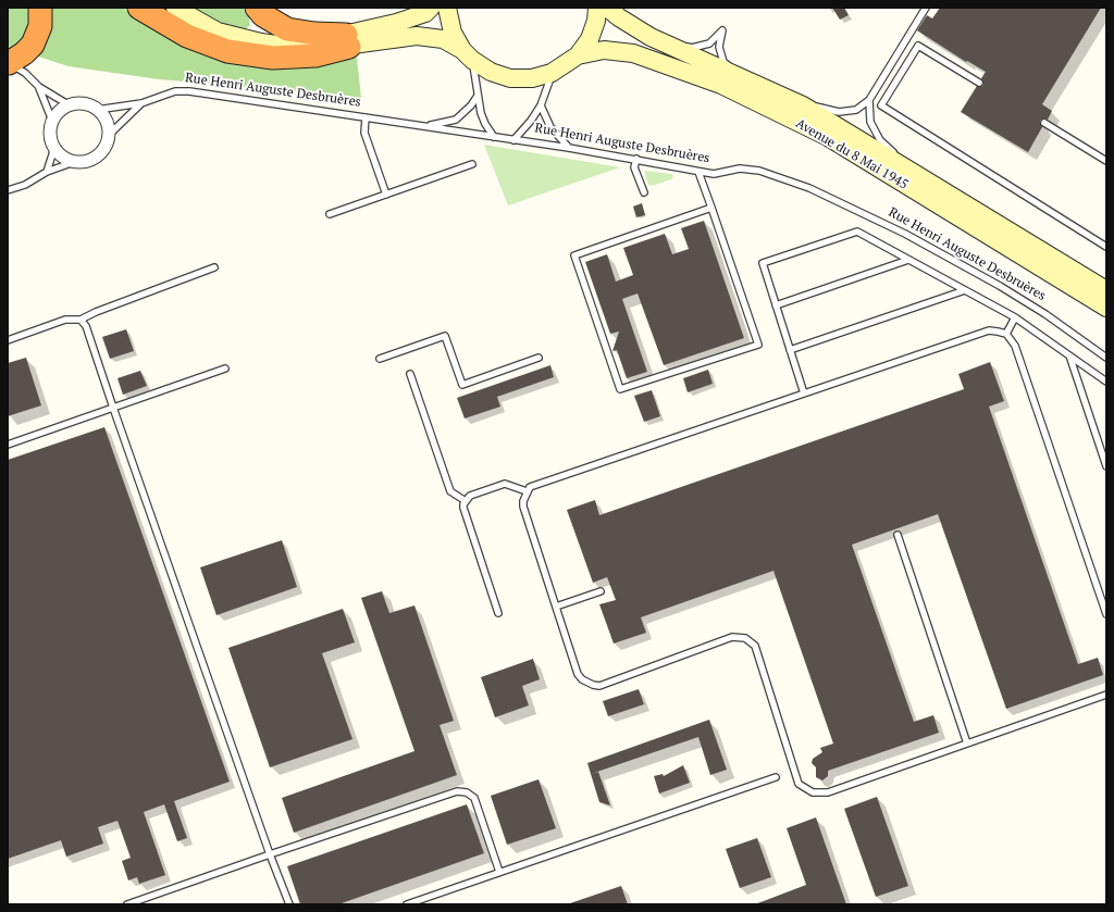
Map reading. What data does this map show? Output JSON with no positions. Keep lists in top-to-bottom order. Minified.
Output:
{"streets":{"main road":["Avenue du 8 Mai 1945"],"street":["Rue Henri Auguste Desbruères"]}}
